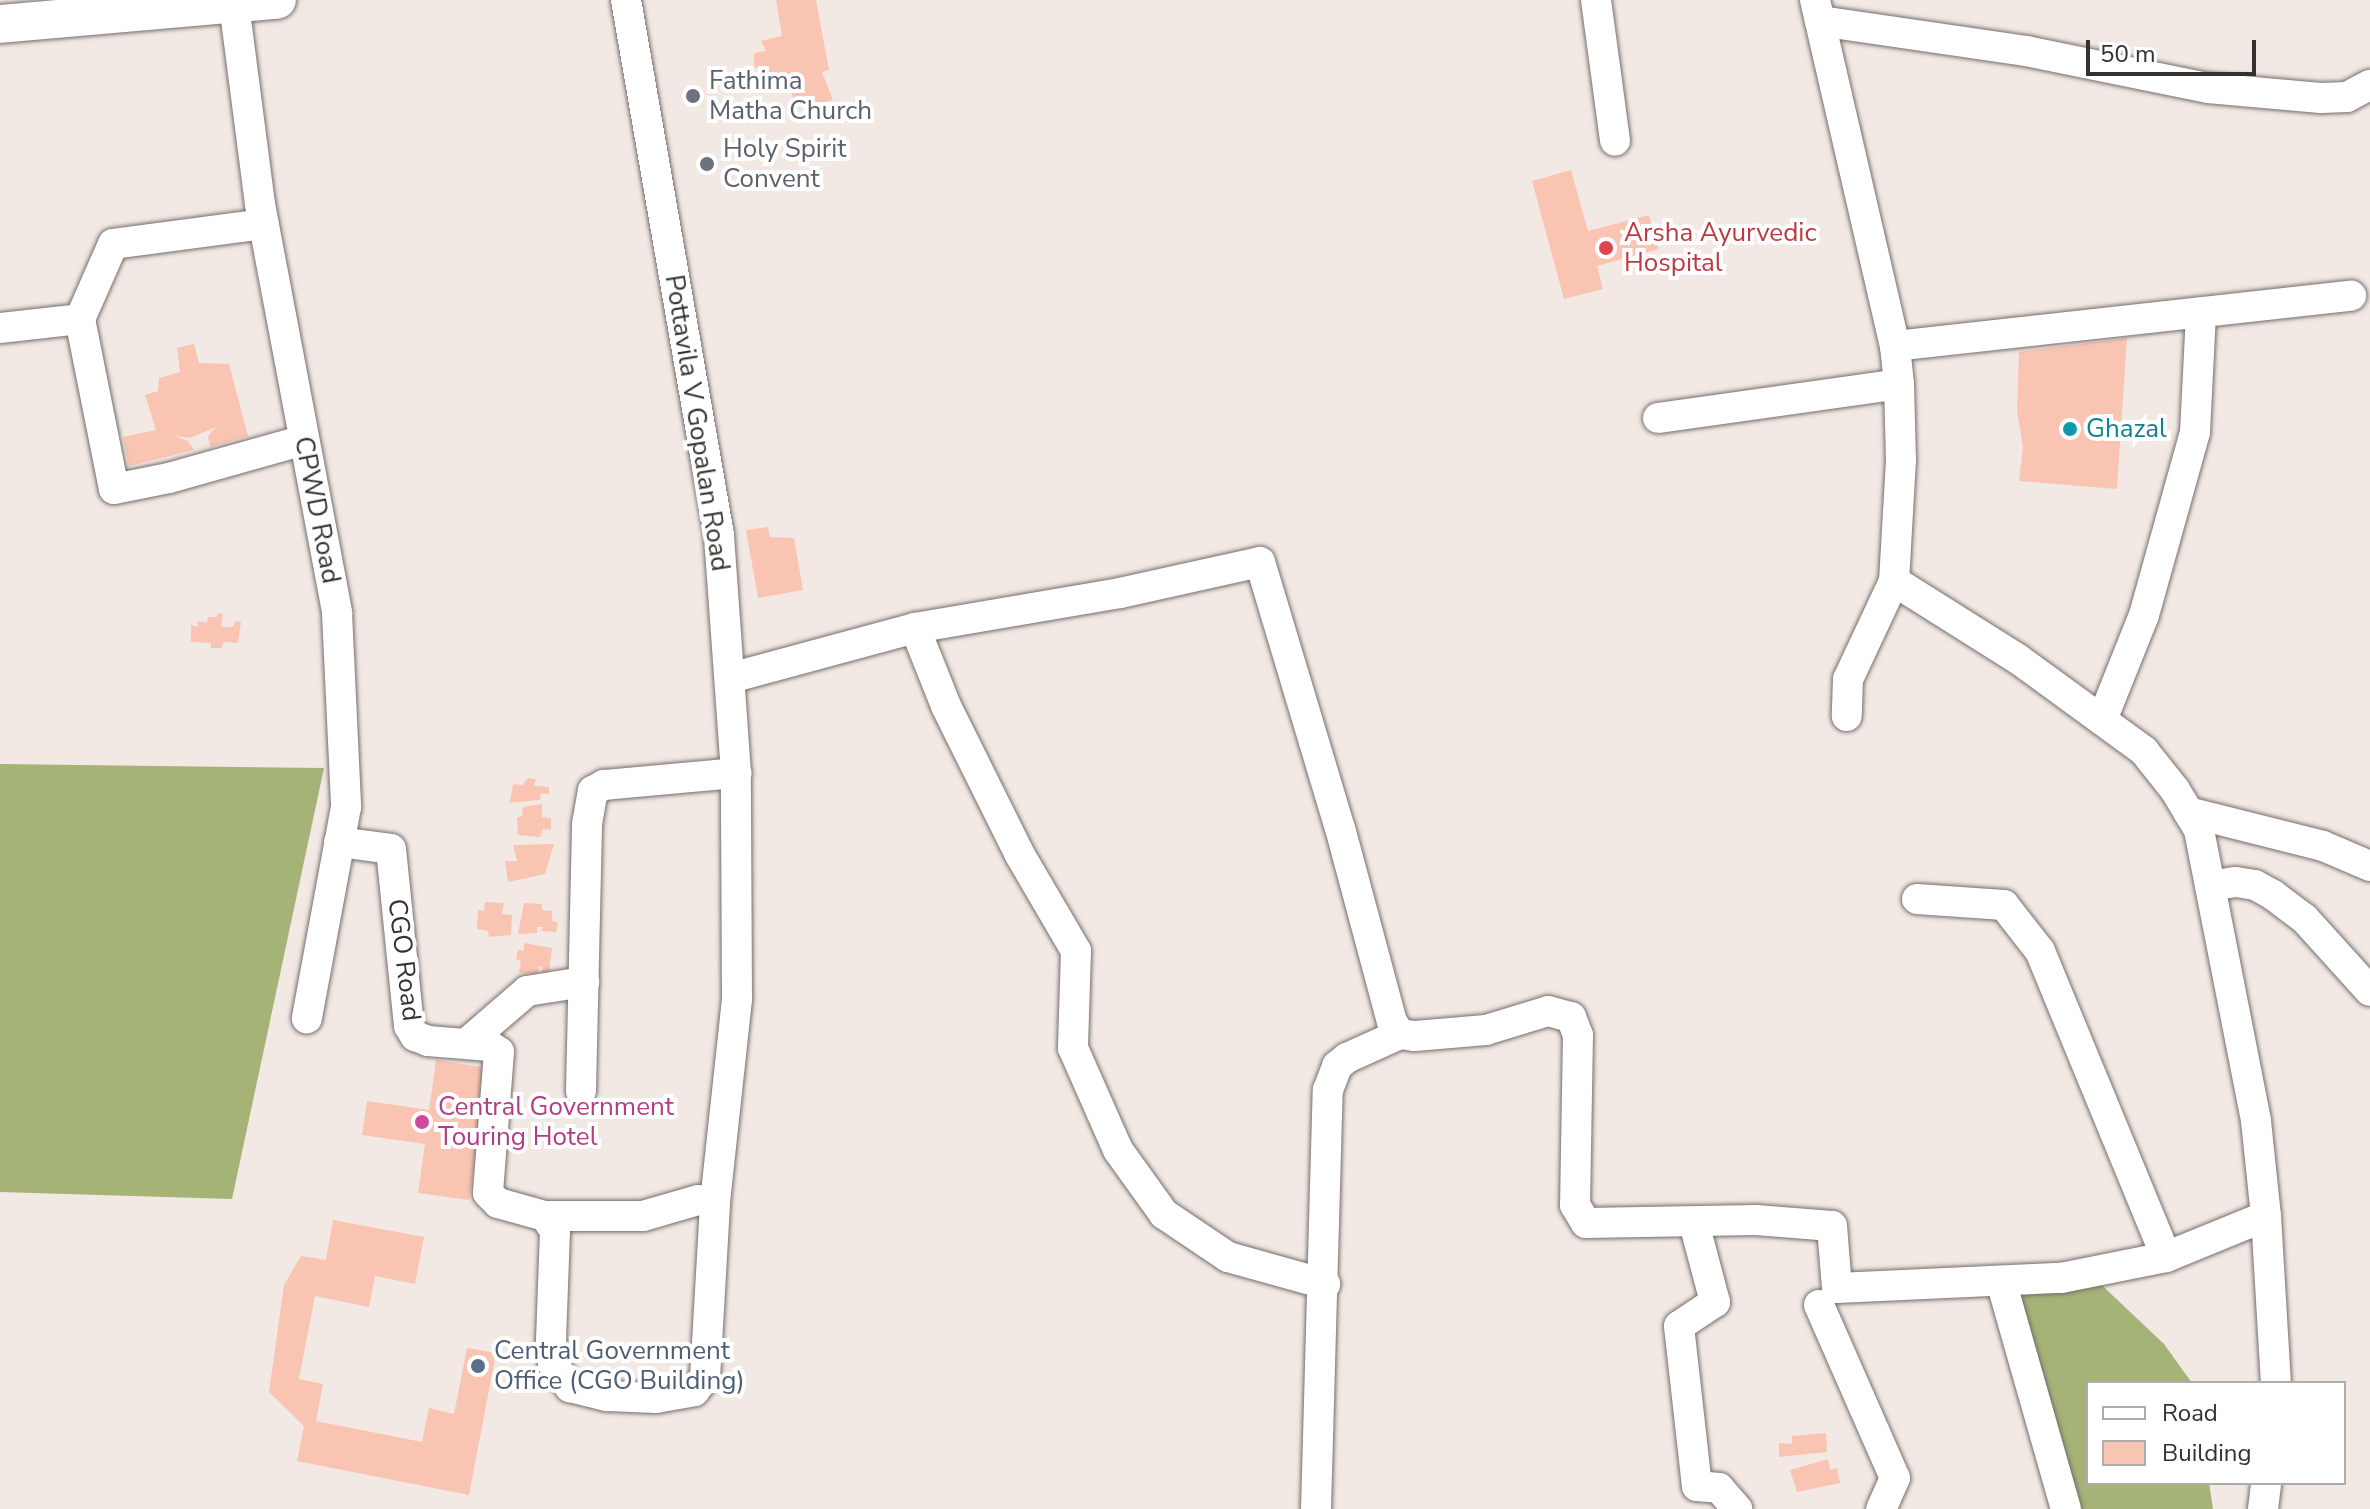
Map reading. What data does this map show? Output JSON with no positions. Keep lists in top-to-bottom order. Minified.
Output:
{"streets":{"street":["Pottavila V Gopalan Road","CPWD Road","CGO Road"]},"crossings":[["Pottavila V Gopalan Road","CGO Road"],["CPWD Road","CGO Road"]],"places":["Fathima Matha Church","Holy Spirit Convent","Arsha Ayurvedic Hospital","Ghazal","Central Government Touring Hotel","Central Government Office (CGO Building)"],"legend":["Road","Building"],"scale_bar":"50 m"}
